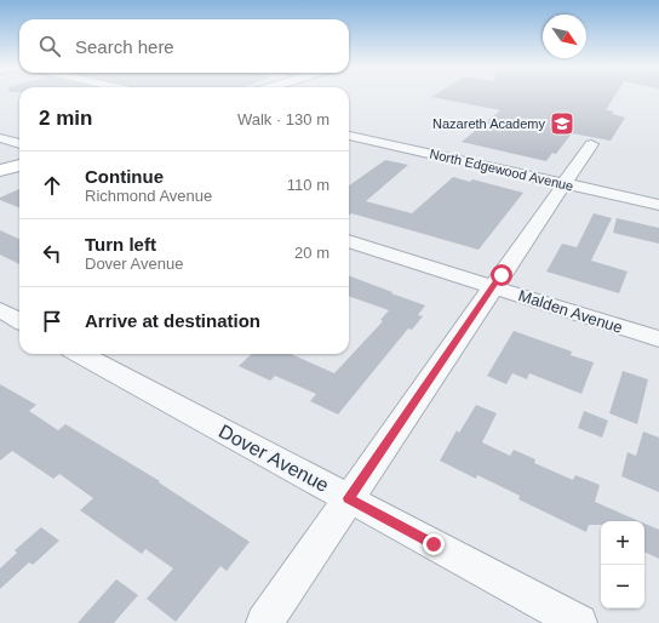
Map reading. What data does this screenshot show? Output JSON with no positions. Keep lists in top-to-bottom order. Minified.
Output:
{"streets":{"street":["North Edgewood Avenue","Malden Avenue","Dover Avenue"]},"places":{"school or university":["Nazareth Academy"]},"north":"bottom right","page":{"search":"Search here","heading":["2 min","Walk · 130 m"],"list":[["Continue","Richmond Avenue","110 m"],["Turn left","Dover Avenue","20 m"],"Arrive at destination"],"map_buttons":["+","−"]}}
